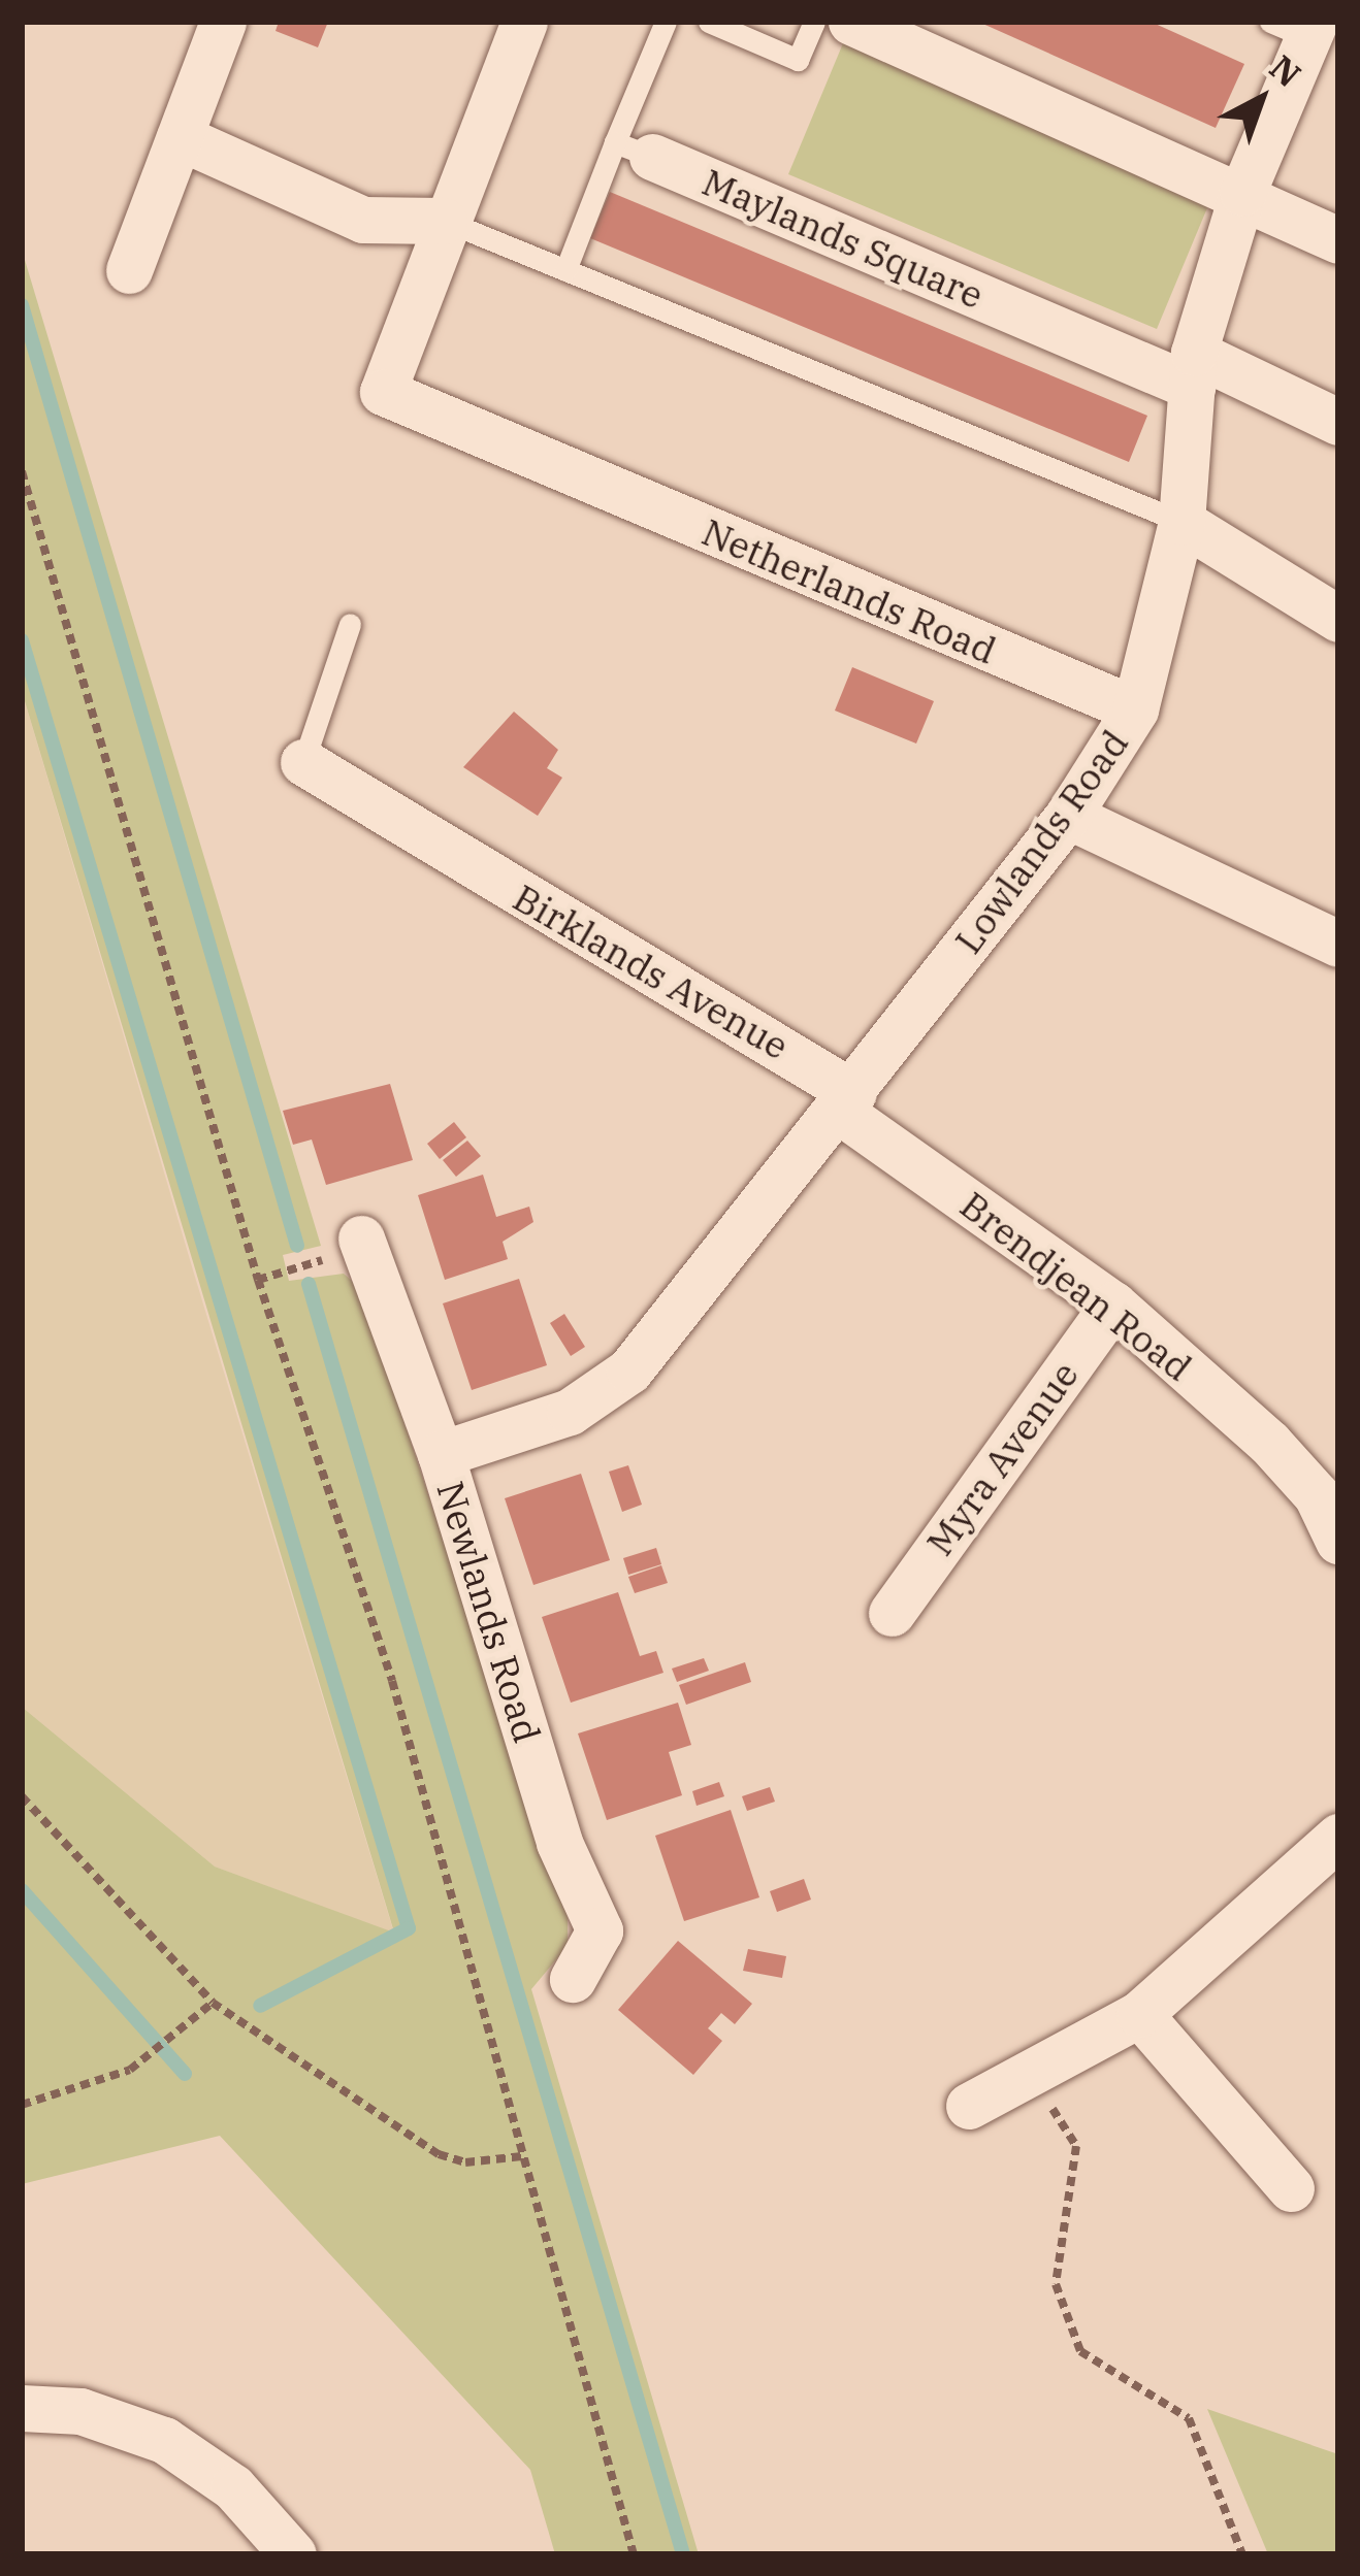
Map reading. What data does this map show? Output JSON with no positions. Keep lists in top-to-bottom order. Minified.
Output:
{"streets":{"street":["Maylands Square","Netherlands Road","Lowlands Road","Birklands Avenue","Brendjean Road","Myra Avenue","Newlands Road"]},"crossings":[["Maylands Square","Lowlands Road"],["Netherlands Road","Lowlands Road"],["Lowlands Road","Birklands Avenue"],["Lowlands Road","Brendjean Road"],["Lowlands Road","Newlands Road"],["Birklands Avenue","Brendjean Road"],["Brendjean Road","Myra Avenue"]],"north":"top right"}
